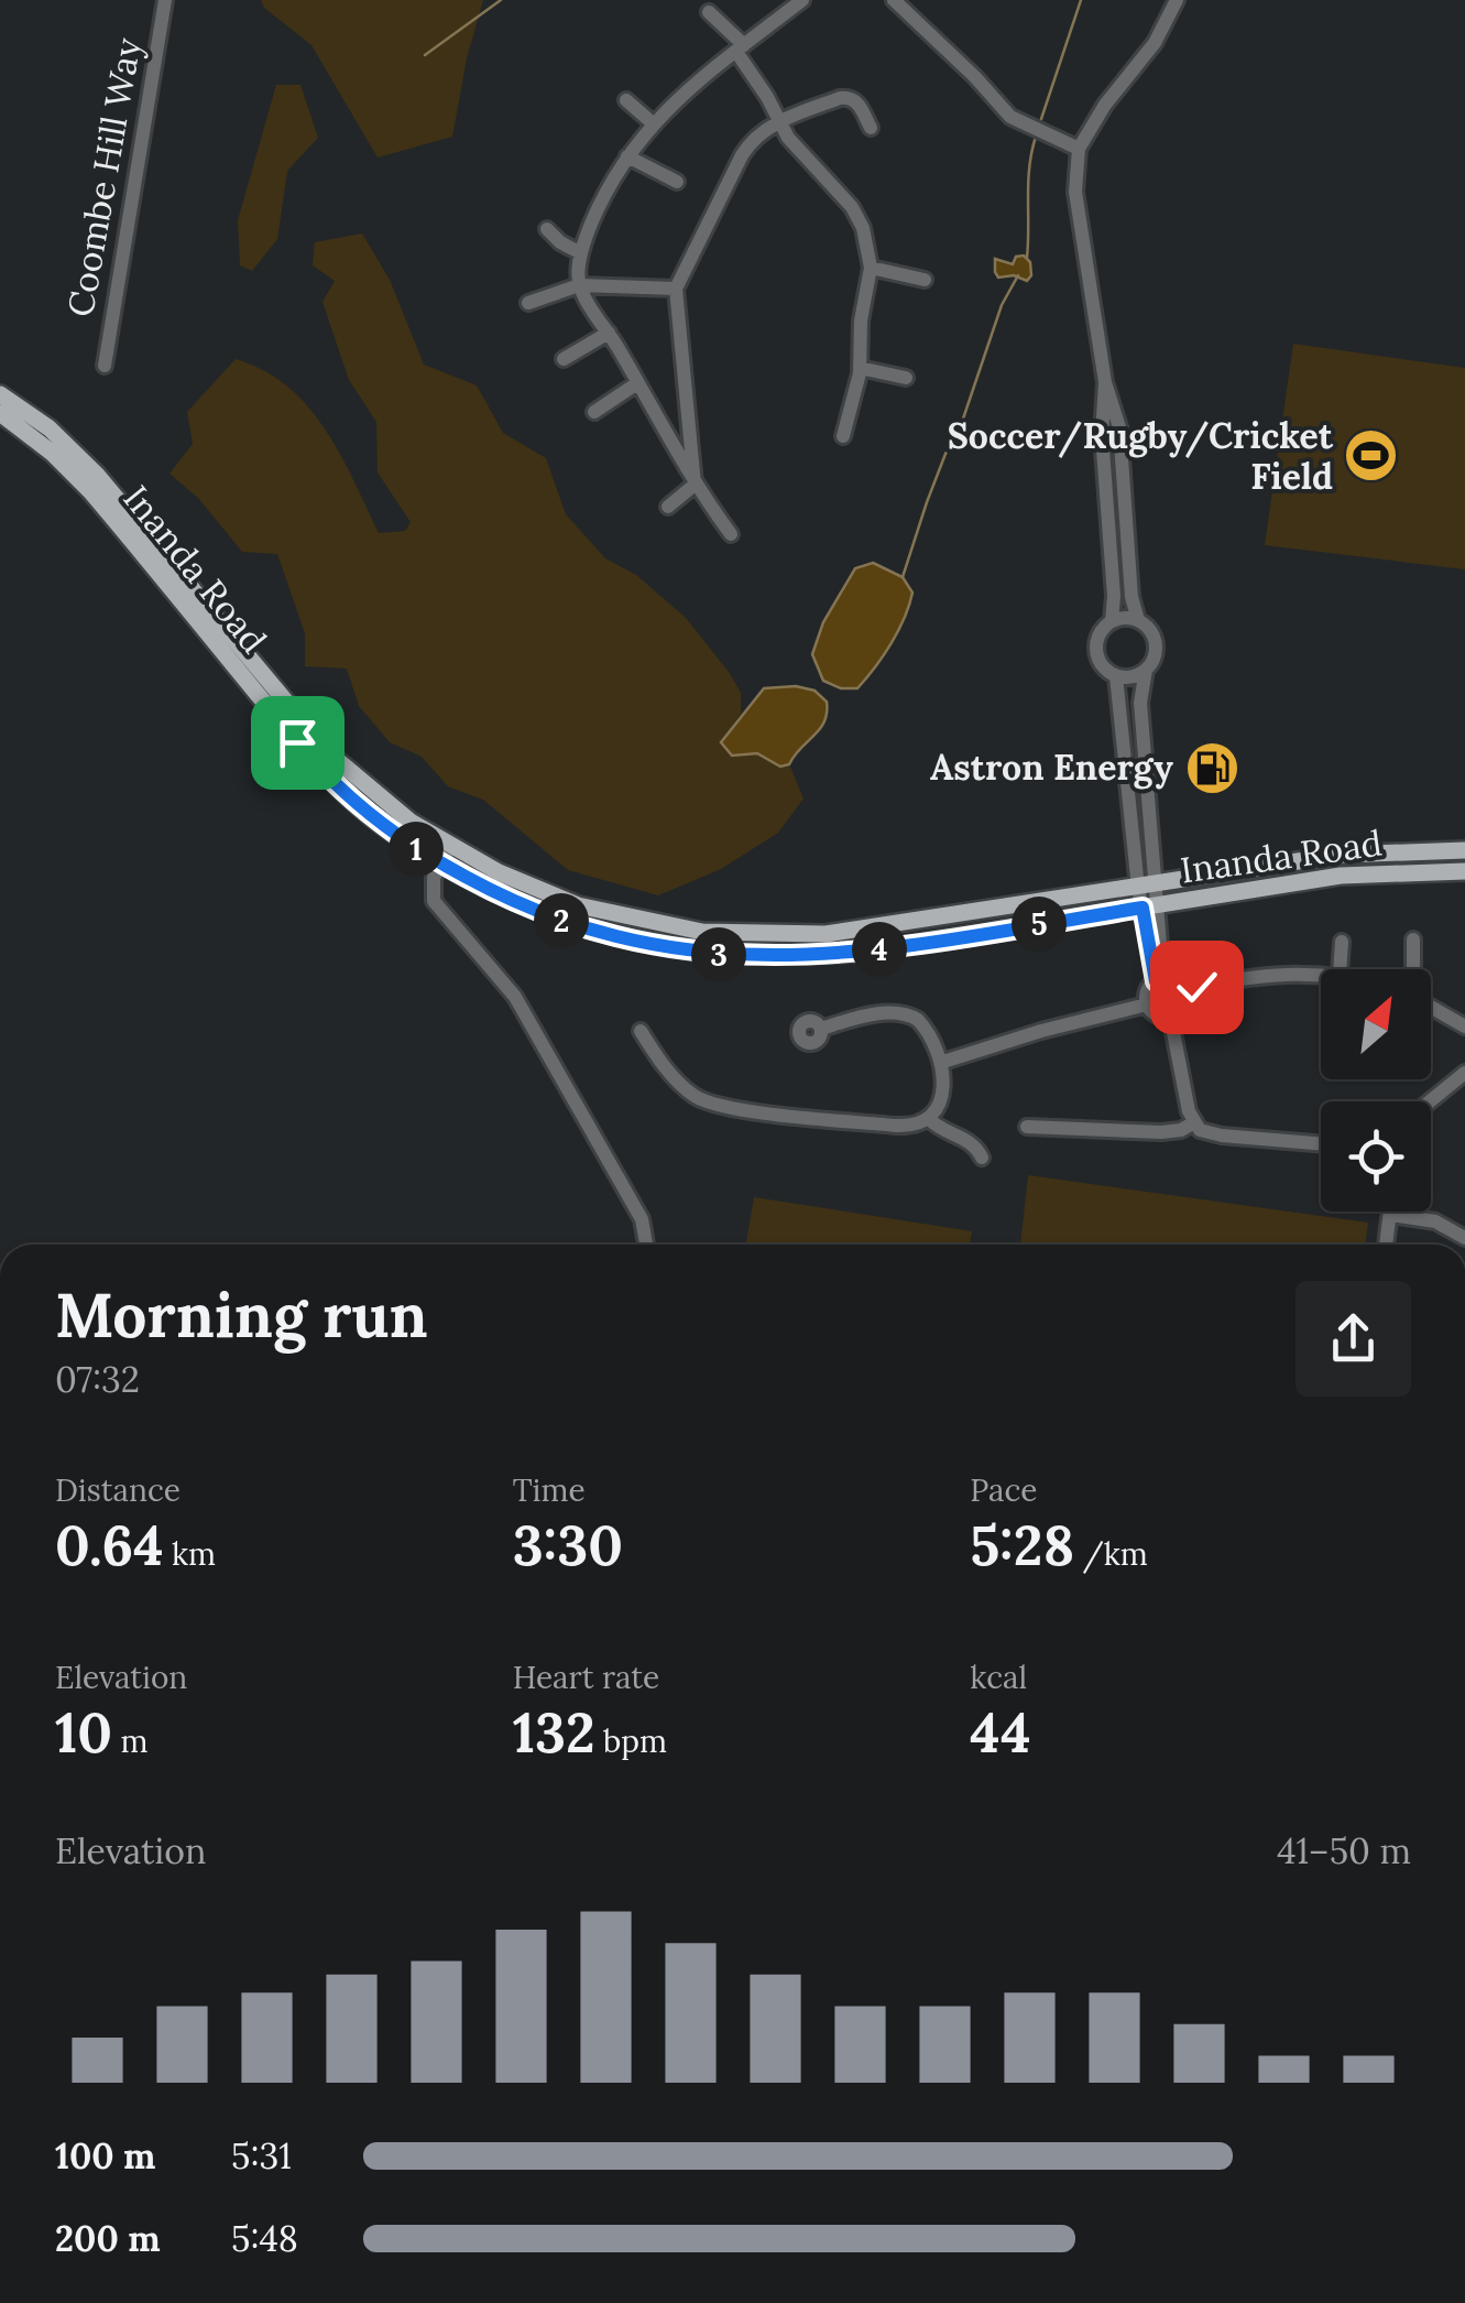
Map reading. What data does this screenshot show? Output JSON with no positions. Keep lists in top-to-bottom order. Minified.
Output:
{"streets":{"main road":["Inanda Road"],"street":["Coombe Hill Way"]},"places":{"sports":["Soccer/Rugby/Cricket Field"],"fuel station":["Astron Energy"]},"north":"top right","page":{"pins":["1","2","5","4","3"],"heading":["Morning run","07:32"],"stats":[["Distance","0.64 km"],["Time","3:30"],["Pace","5:28 /km"],["Elevation","10 m"],["Heart rate","132 bpm"],["kcal","44"]],"chart":["Elevation","41–50 m"],"list":[{"name":"100 m","note":"5:31"},{"name":"200 m","note":"5:48"}]}}
